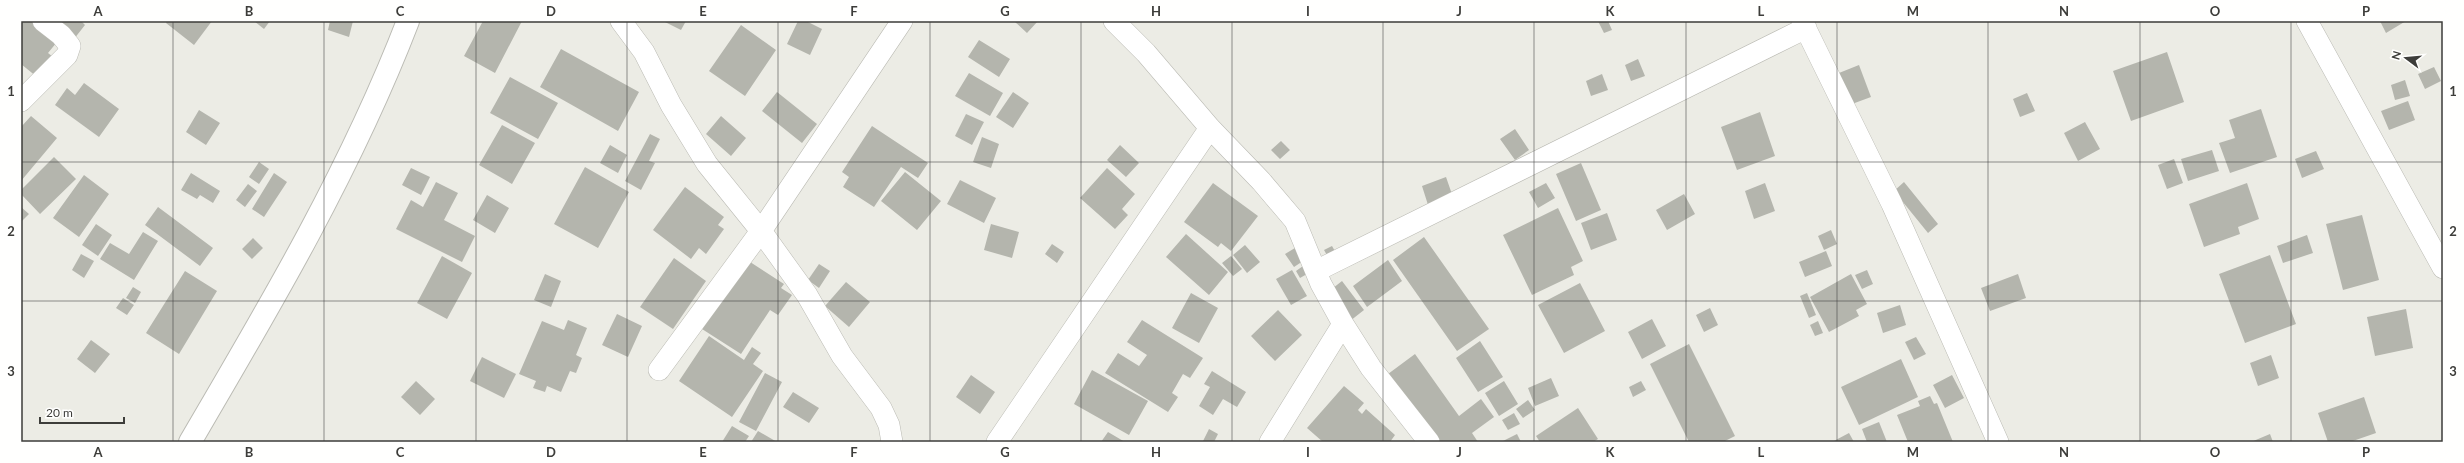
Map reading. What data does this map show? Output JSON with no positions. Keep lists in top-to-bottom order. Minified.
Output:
{"scale_bar":"20 m","north":"left","grid":{"columns":["A","B","C","D","E","F","G","H","I","J","K","L","M","N","O","P"],"rows":["1","2","3"]}}
